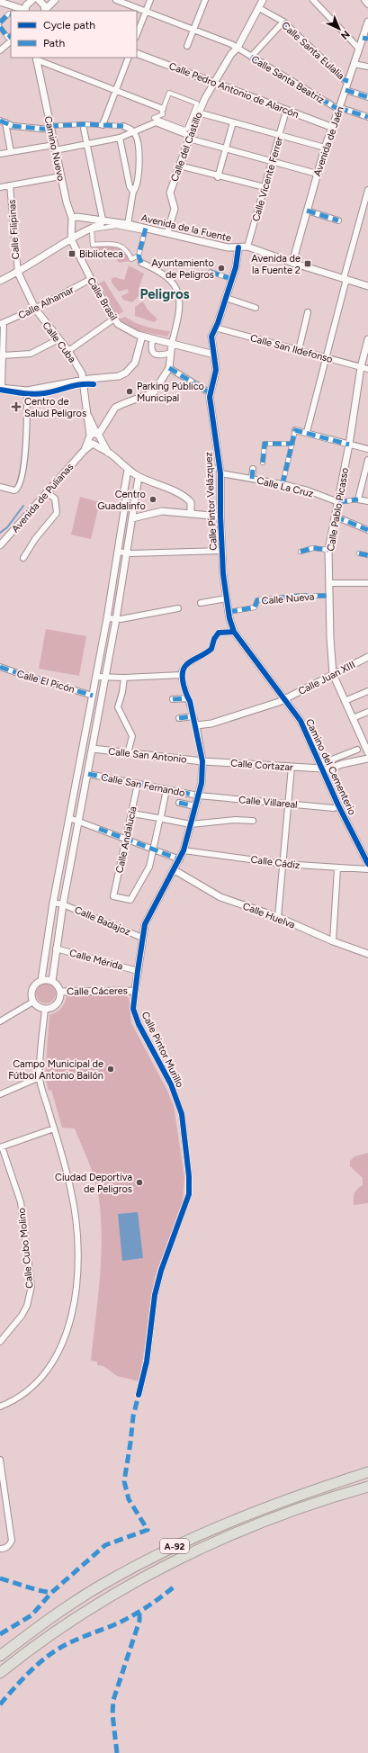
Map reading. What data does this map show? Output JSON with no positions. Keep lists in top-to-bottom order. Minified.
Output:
{"streets":{"highway":["A-92"],"street":["Calle Santa Eulalia","Calle Santa Beatriz","Calle Pedro Antonio de Alarcón","Avenida de Jaén","Calle del Castillo","Camino Nuevo","Calle Vicente Ferrer","Avenida de la Fuente","Calle Filipinas","Calle Brasil","Calle Alhamar","Calle Cuba","Calle San Ildefonso","Calle La Cruz","Avenida de Pulianas","Calle Pintor Velázquez","Calle Pablo Picasso","Calle Nueva","Calle Juan XIII","Calle El Picón","Calle San Antonio","Calle Cortazar","Camino del Cementerio","Calle San Fernando","Calle Villareal","Calle Andalucía","Calle Cádiz","Calle Huelva","Calle Badajoz","Calle Mérida","Calle Cáceres","Calle Pintor Murillo","Calle Cubo Molino"]},"crossings":[["Calle Santa Eulalia","Avenida de Jaén"],["Calle Santa Eulalia","Calle del Castillo"],["Calle Santa Beatriz","Avenida de Jaén"],["Calle Santa Beatriz","Calle del Castillo"],["Calle Pedro Antonio de Alarcón","Avenida de Jaén"],["Calle Pedro Antonio de Alarcón","Calle del Castillo"],["Calle Pedro Antonio de Alarcón","Calle Vicente Ferrer"],["Avenida de Jaén","Avenida de la Fuente"],["Calle del Castillo","Avenida de la Fuente"],["Camino Nuevo","Avenida de la Fuente"],["Camino Nuevo","Calle Brasil"],["Calle Vicente Ferrer","Avenida de la Fuente"],["Avenida de la Fuente","Calle Pintor Velázquez"],["Calle Filipinas","Calle Cuba"],["Calle Brasil","Calle Alhamar"],["Calle Alhamar","Calle Cuba"],["Calle Cuba","Avenida de Pulianas"],["Calle San Ildefonso","Calle Pintor Velázquez"],["Calle San Ildefonso","Calle Pablo Picasso"],["Calle La Cruz","Calle Pintor Velázquez"],["Calle La Cruz","Calle Pablo Picasso"],["Calle Pintor Velázquez","Calle Nueva"],["Calle Pintor Velázquez","Calle Juan XIII"],["Calle Pintor Velázquez","Camino del Cementerio"],["Calle Pablo Picasso","Calle Nueva"],["Calle Pablo Picasso","Calle Juan XIII"],["Calle Juan XIII","Camino del Cementerio"],["Calle Juan XIII","Calle Pintor Murillo"],["Calle San Antonio","Calle Cortazar"],["Calle San Antonio","Calle Pintor Murillo"],["Calle Cortazar","Camino del Cementerio"],["Calle Cortazar","Calle Pintor Murillo"],["Camino del Cementerio","Calle Villareal"],["Calle San Fernando","Calle Villareal"],["Calle San Fernando","Calle Andalucía"],["Calle San Fernando","Calle Pintor Murillo"],["Calle Villareal","Calle Pintor Murillo"],["Calle Cádiz","Calle Pintor Murillo"],["Calle Huelva","Calle Pintor Murillo"],["Calle Badajoz","Calle Pintor Murillo"],["Calle Mérida","Calle Pintor Murillo"],["Calle Cáceres","Calle Pintor Murillo"]],"districts":["Peligros"],"places":{"transit":["Biblioteca","Avenida de la Fuente 2"],"other":["Ayuntamiento de Peligros","Parking Público Municipal","Centro Guadalinfo","Campo Municipal de Fútbol Antonio Bailón","Ciudad Deportiva de Peligros"],"health":["Centro de Salud Peligros"]},"legend":["Cycle path","Path"],"north":"bottom right"}
